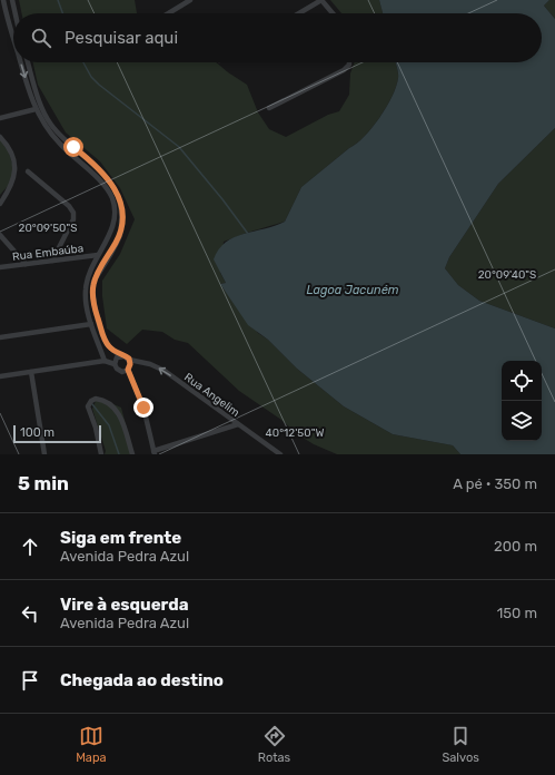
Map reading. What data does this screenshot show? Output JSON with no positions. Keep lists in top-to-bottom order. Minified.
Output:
{"streets":{"street":["Rua Embaúba","Rua Angelim"]},"one_way":["Rua Angelim"],"water":["Lagoa Jacuném"],"scale_bar":"100 m","page":{"search":"Pesquisar aqui","scale":"100 m","heading":["5 min","A pé · 350 m"],"list":[["Siga em frente","Avenida Pedra Azul","200 m"],["Vire à esquerda","Avenida Pedra Azul","150 m"],"Chegada ao destino"],"nav":["Mapa","Rotas","Salvos"]},"coordinates":["20°09'50\"S","20°09'40\"S","40°12'50\"W"]}
